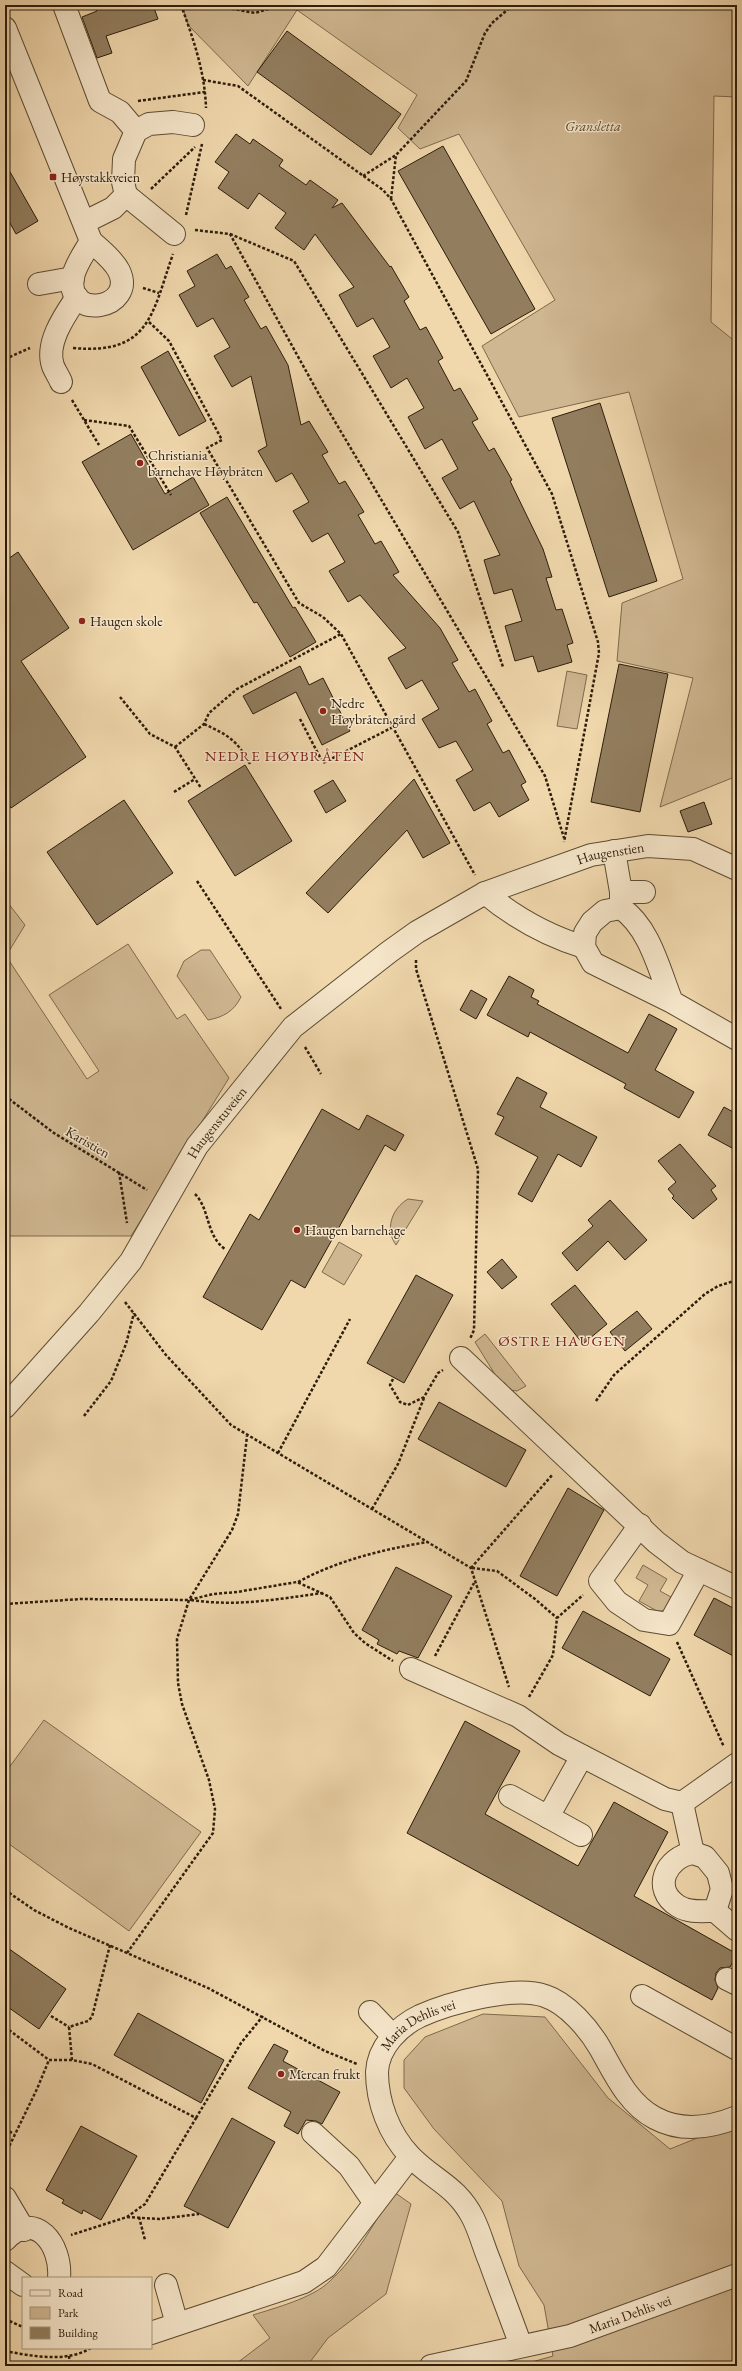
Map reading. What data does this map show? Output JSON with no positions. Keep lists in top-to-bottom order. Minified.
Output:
{"streets":{"street":["Haugenstien","Haugenstuveien","Maria Dehlis vei"],"path":["Karistien"]},"crossings":[["Haugenstien","Haugenstuveien"],["Haugenstuveien","Karistien"]],"districts":["NEDRE HØYBRÅTEN","ØSTRE HAUGEN"],"parks":["Gransletta"],"places":{"transit":["Høystakkveien"],"other":["Christiania barnehave Høybråten","Haugen skole","Nedre Høybråten gård","Haugen barnehage","Mercan frukt"]},"legend":["Road","Park","Building"]}
